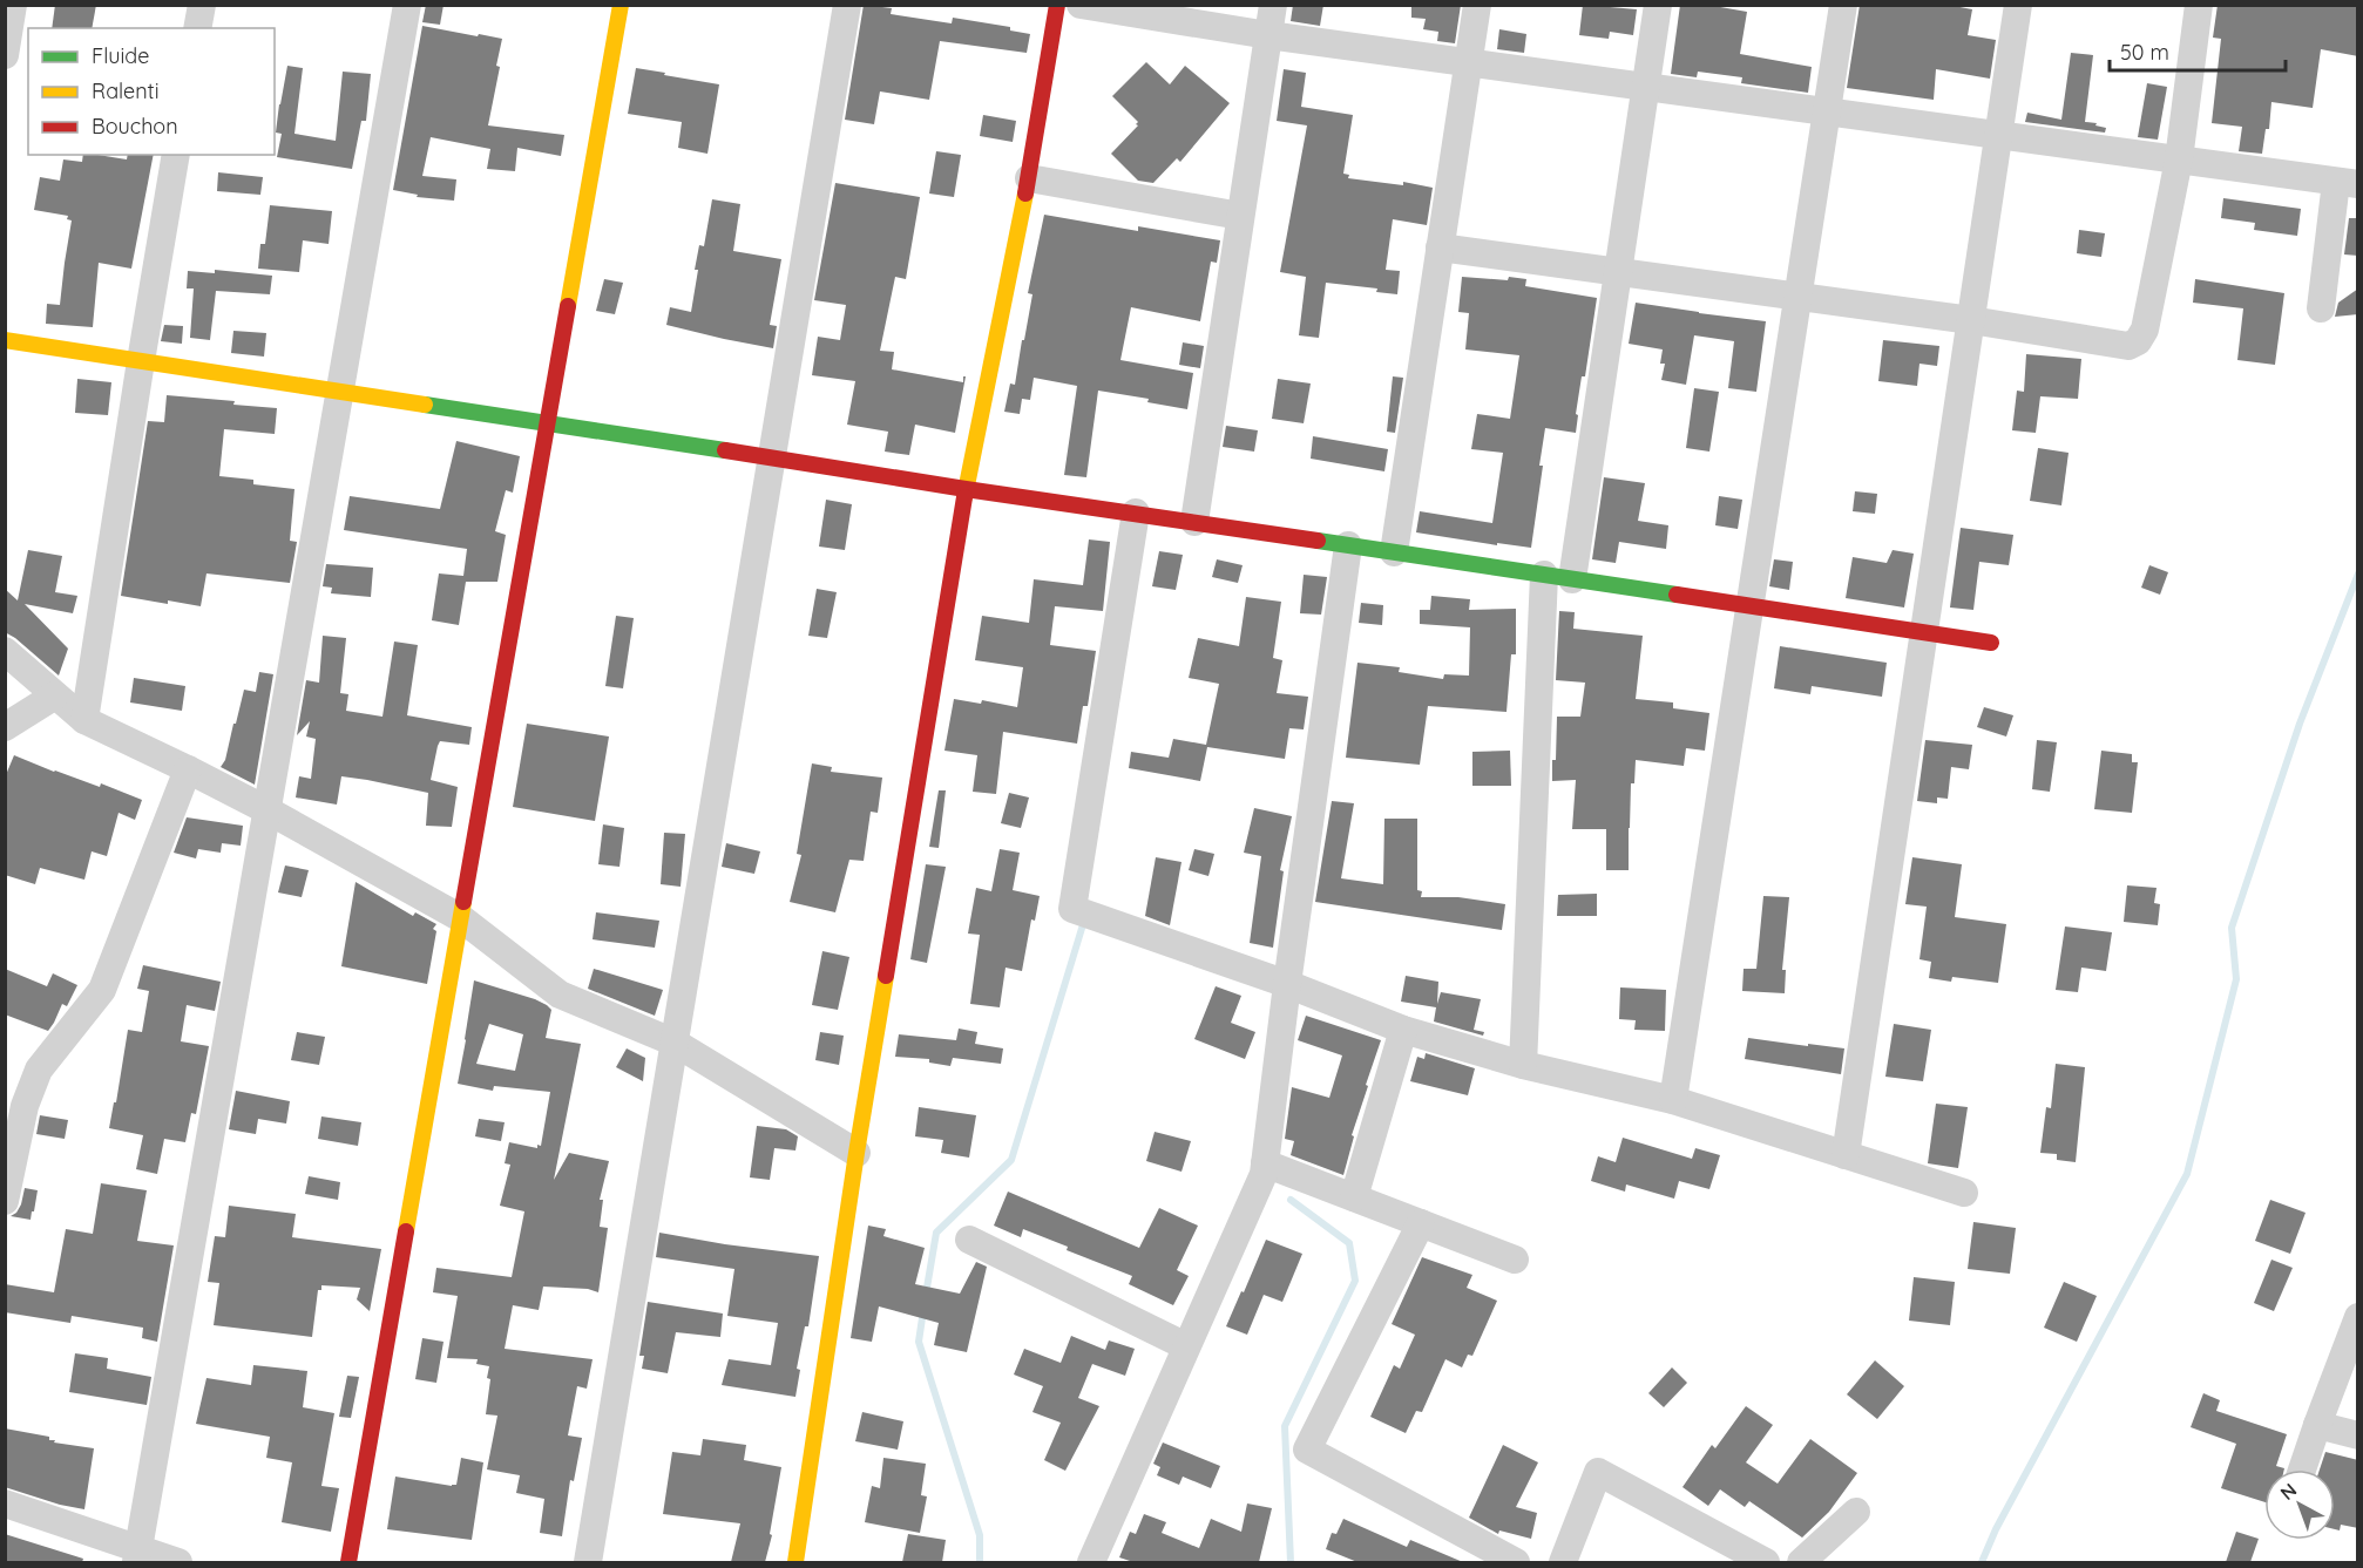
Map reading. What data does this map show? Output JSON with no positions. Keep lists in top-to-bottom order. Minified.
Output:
{"legend":["Fluide","Ralenti","Bouchon"],"scale_bar":"50 m","north":"top left"}
